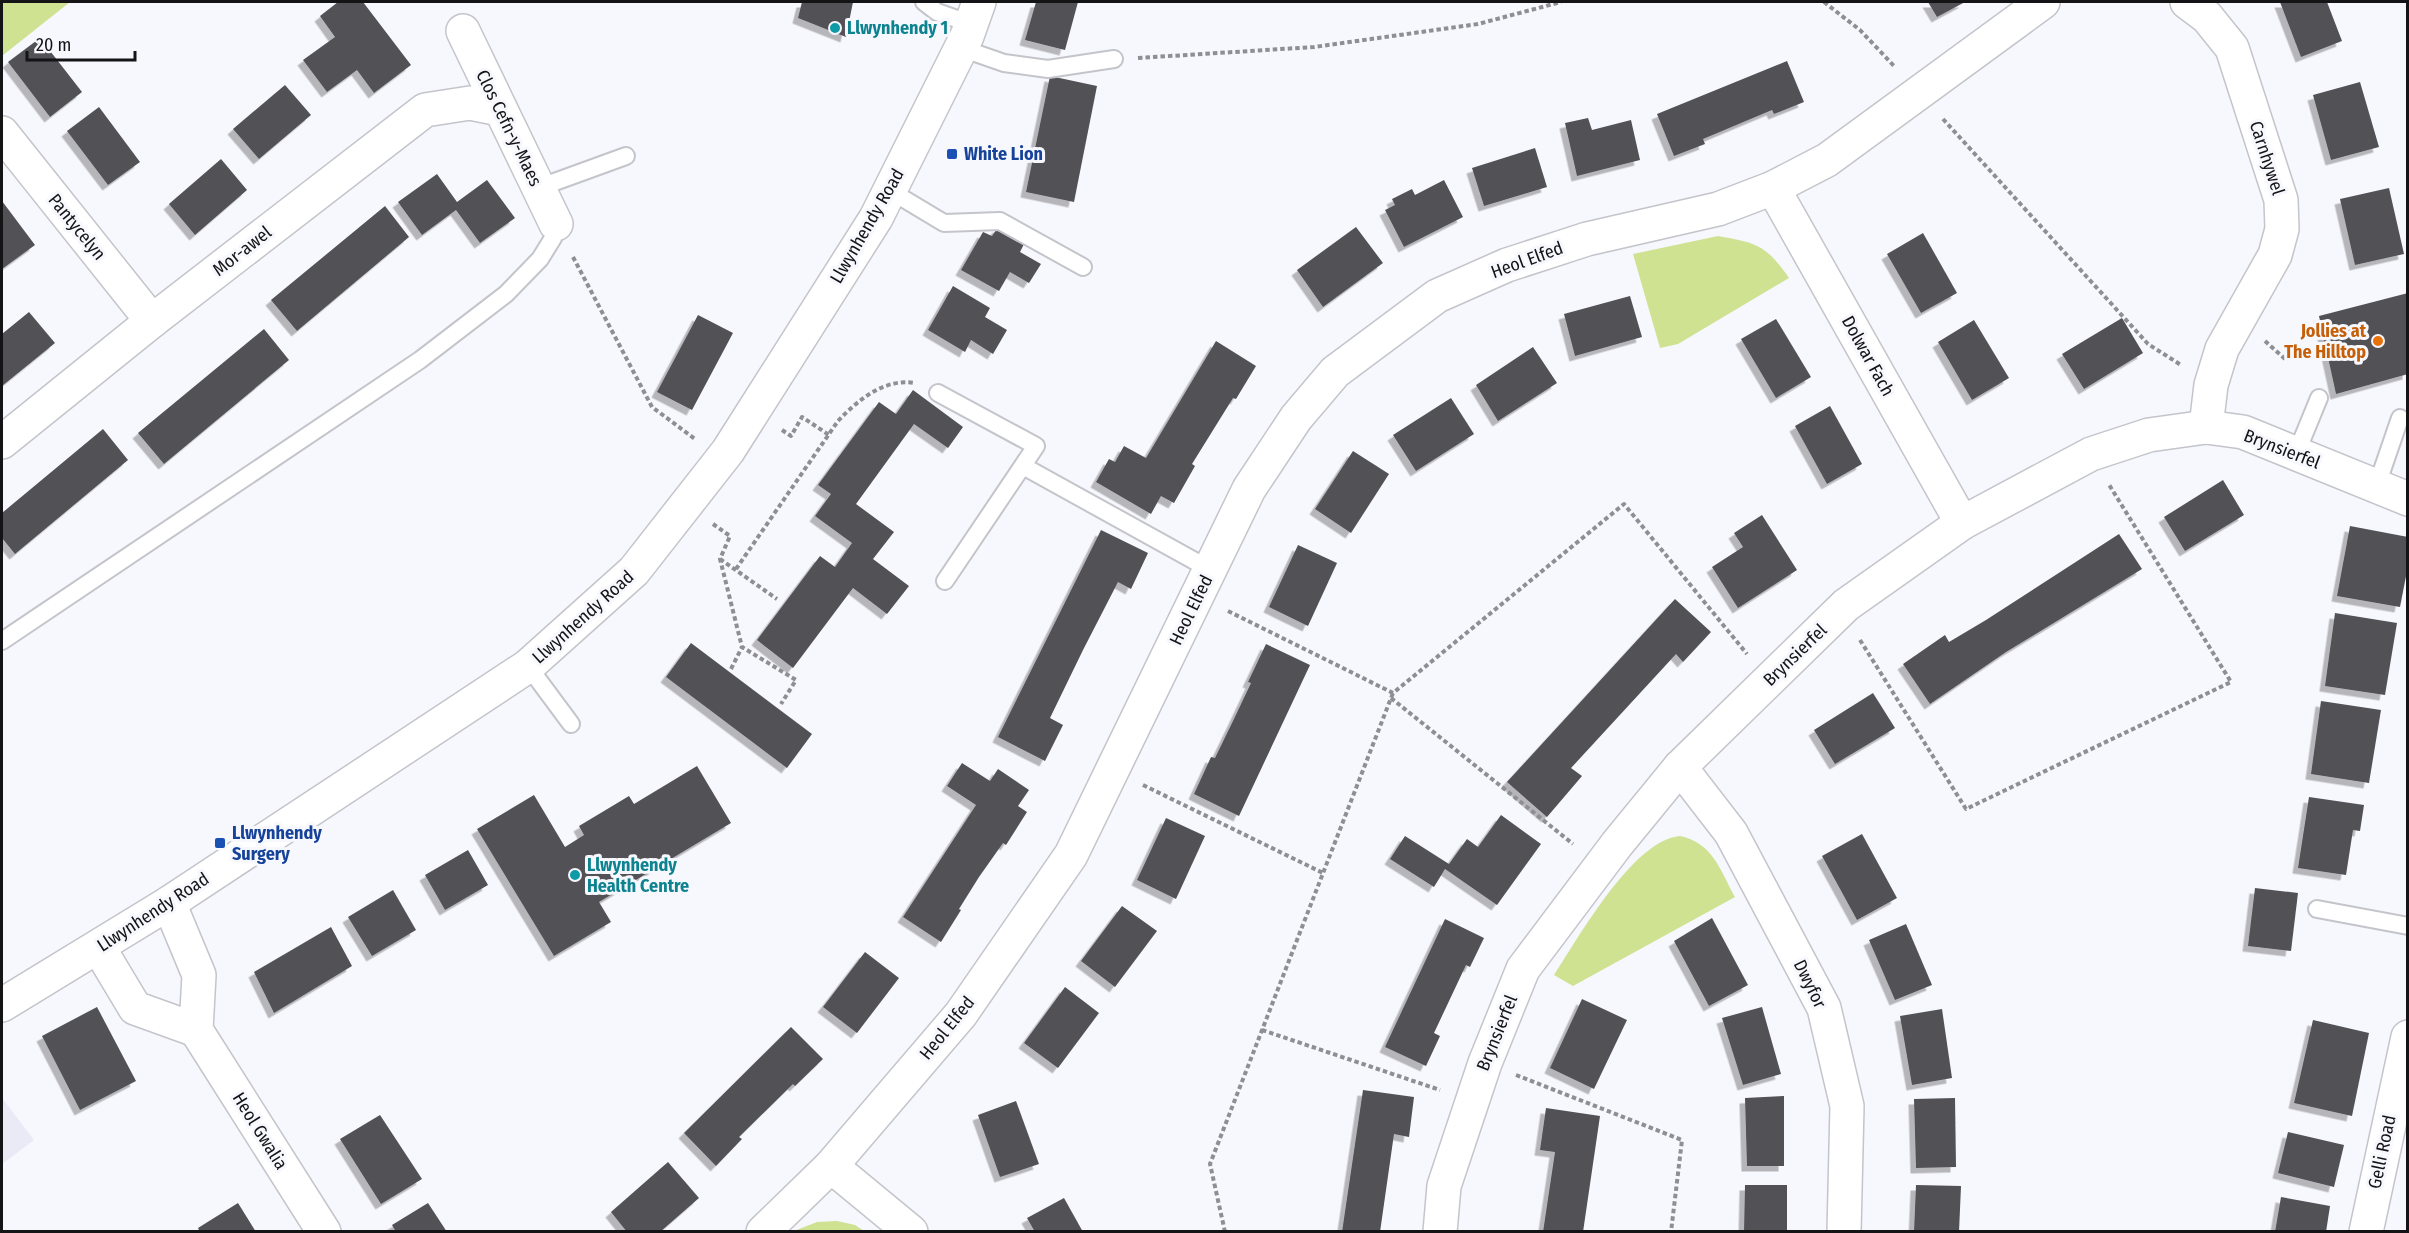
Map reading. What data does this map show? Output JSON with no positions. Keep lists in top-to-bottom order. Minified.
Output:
{"streets":{"street":["Clos Cefn-y-Maes","Carnhywel","Llwynhendy Road","Pantycelyn","Mor-awel","Heol Elfed","Dolwar Fach","Brynsierfel","Dwyfor","Heol Gwalia","Gelli Road"]},"crossings":[["Clos Cefn-y-Maes","Mor-awel"],["Carnhywel","Brynsierfel"],["Pantycelyn","Mor-awel"],["Heol Elfed","Dolwar Fach"],["Dolwar Fach","Brynsierfel"],["Brynsierfel","Dwyfor"]],"places":{"other":["Llwynhendy 1","Jollies at The Hilltop","Llwynhendy Health Centre"],"transit":["White Lion","Llwynhendy Surgery"]},"scale_bar":"20 m"}
